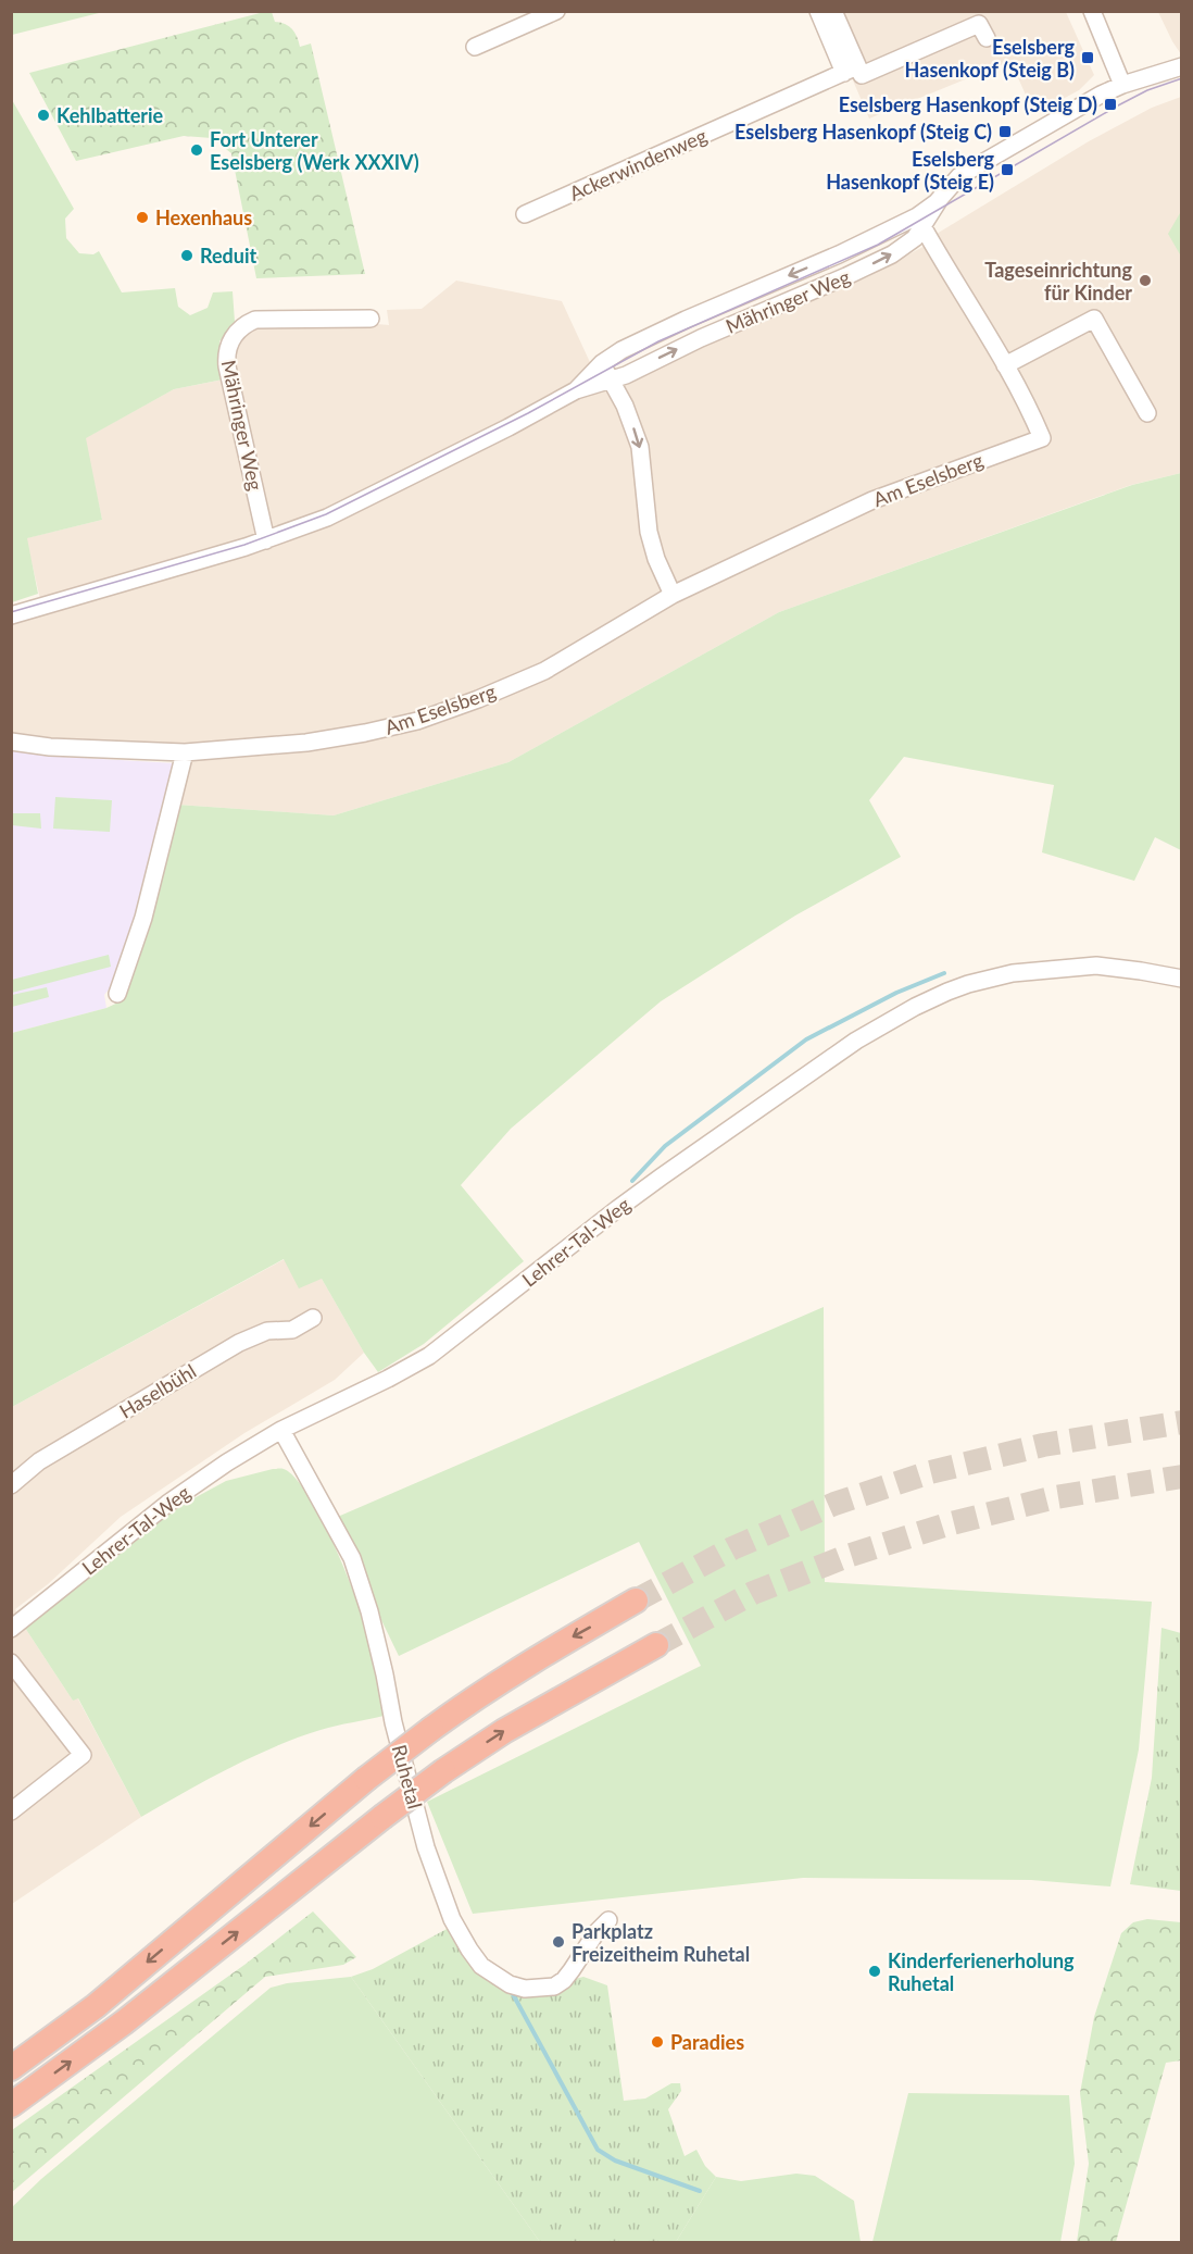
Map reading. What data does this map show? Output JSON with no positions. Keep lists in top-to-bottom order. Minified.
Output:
{"streets":{"street":["Ackerwindenweg","Mähringer Weg","Am Eselsberg","Lehrer-Tal-Weg","Haselbühl","Ruhetal"]},"crossings":[["Mähringer Weg","Am Eselsberg"],["Lehrer-Tal-Weg","Ruhetal"]],"places":{"transit":["Eselsberg Hasenkopf (Steig B)","Eselsberg Hasenkopf (Steig D)","Eselsberg Hasenkopf (Steig C)","Eselsberg Hasenkopf (Steig E)"],"other":["Kehlbatterie","Fort Unterer Eselsberg (Werk XXXIV)","Hexenhaus","Reduit","Tageseinrichtung für Kinder","Parkplatz Freizeitheim Ruhetal","Kinderferienerholung Ruhetal","Paradies"]}}
